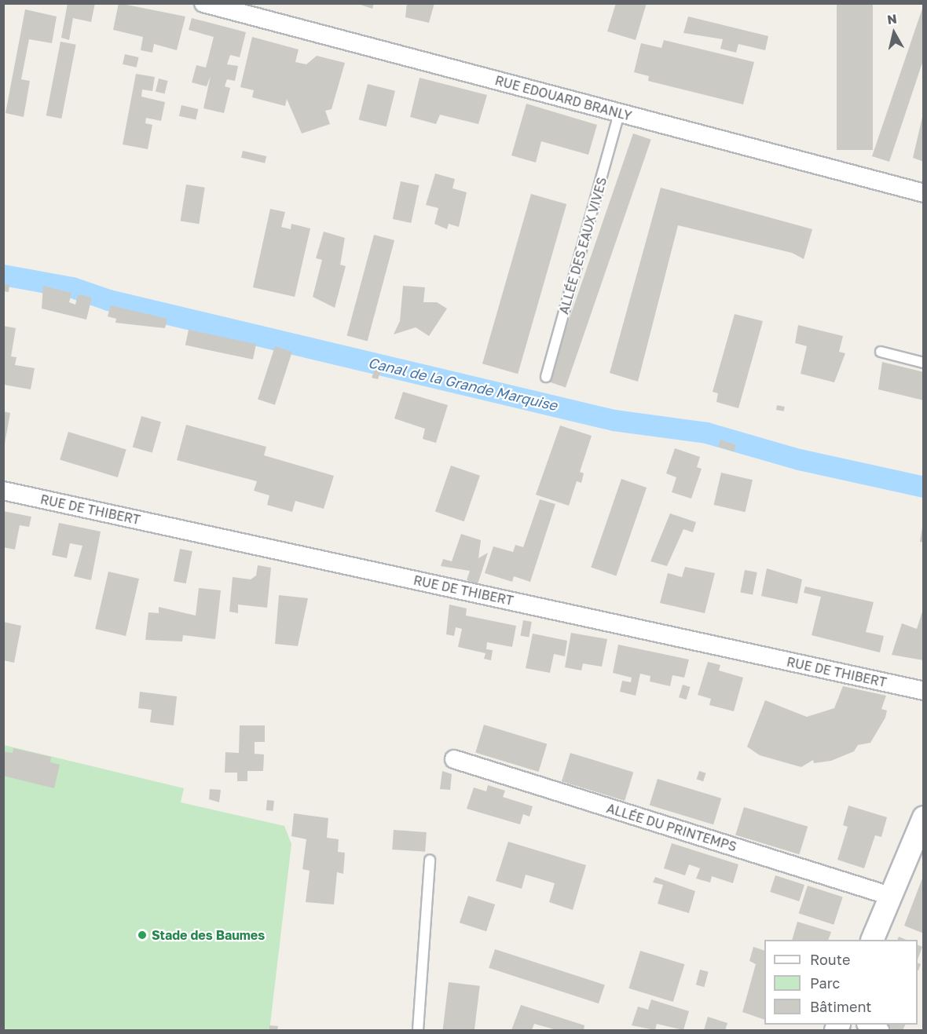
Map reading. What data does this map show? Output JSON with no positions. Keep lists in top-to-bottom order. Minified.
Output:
{"streets":{"street":["RUE EDOUARD BRANLY","RUE DE THIBERT","ALLÉE DU PRINTEMPS"],"lane":["ALLÉE DES EAUX VIVES"]},"crossings":[["RUE EDOUARD BRANLY","ALLÉE DES EAUX VIVES"]],"water":["Canal de la Grande Marquise"],"places":["Stade des Baumes"],"legend":["Route","Parc","Bâtiment"],"north":"top"}
